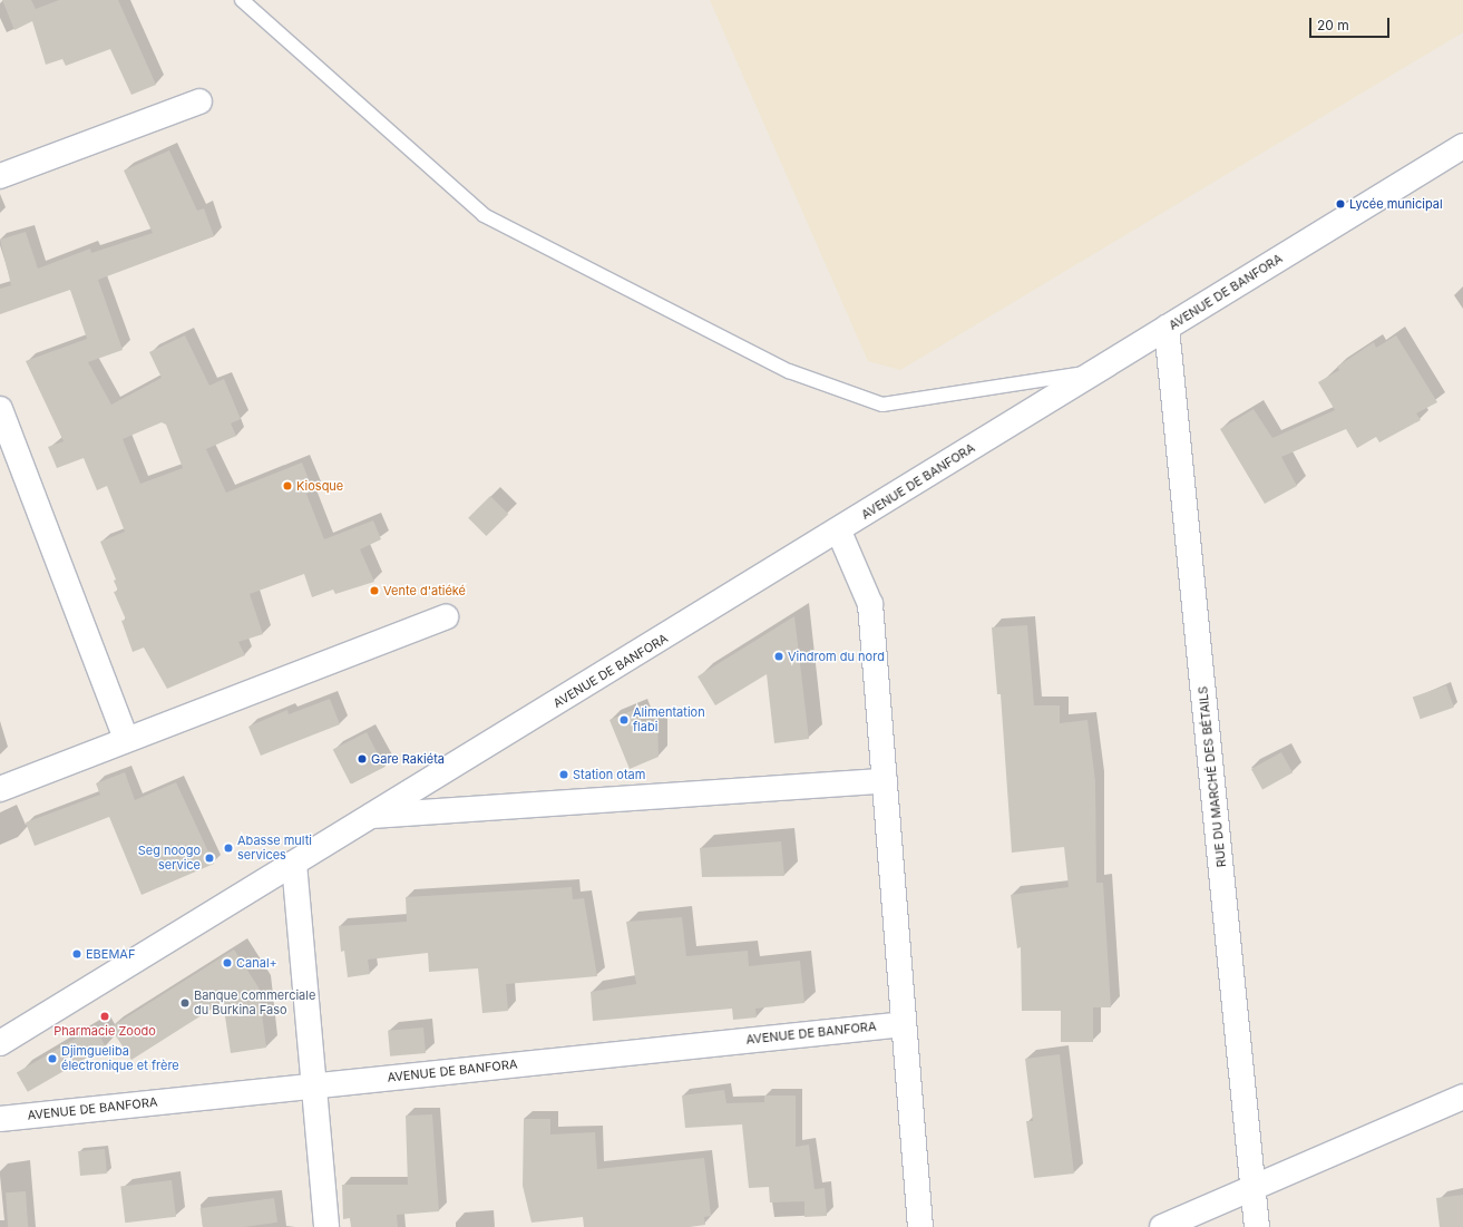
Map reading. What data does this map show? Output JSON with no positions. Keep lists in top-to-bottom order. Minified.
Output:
{"streets":{"street":["AVENUE DE BANFORA","RUE DU MARCHÉ DES BÉTAILS"]},"crossings":[["AVENUE DE BANFORA","RUE DU MARCHÉ DES BÉTAILS"]],"places":["Lycée municipal","Kiosque","Vente d'atiéké","Vindrom du nord","Alimentation flabi","Gare Rakiéta","Station otam","Abasse multi services","Seg noogo service","EBEMAF","Canal+","Banque commerciale du Burkina Faso","Pharmacie Zoodo","Djimgueliba électronique et frère"],"scale_bar":"20 m"}
